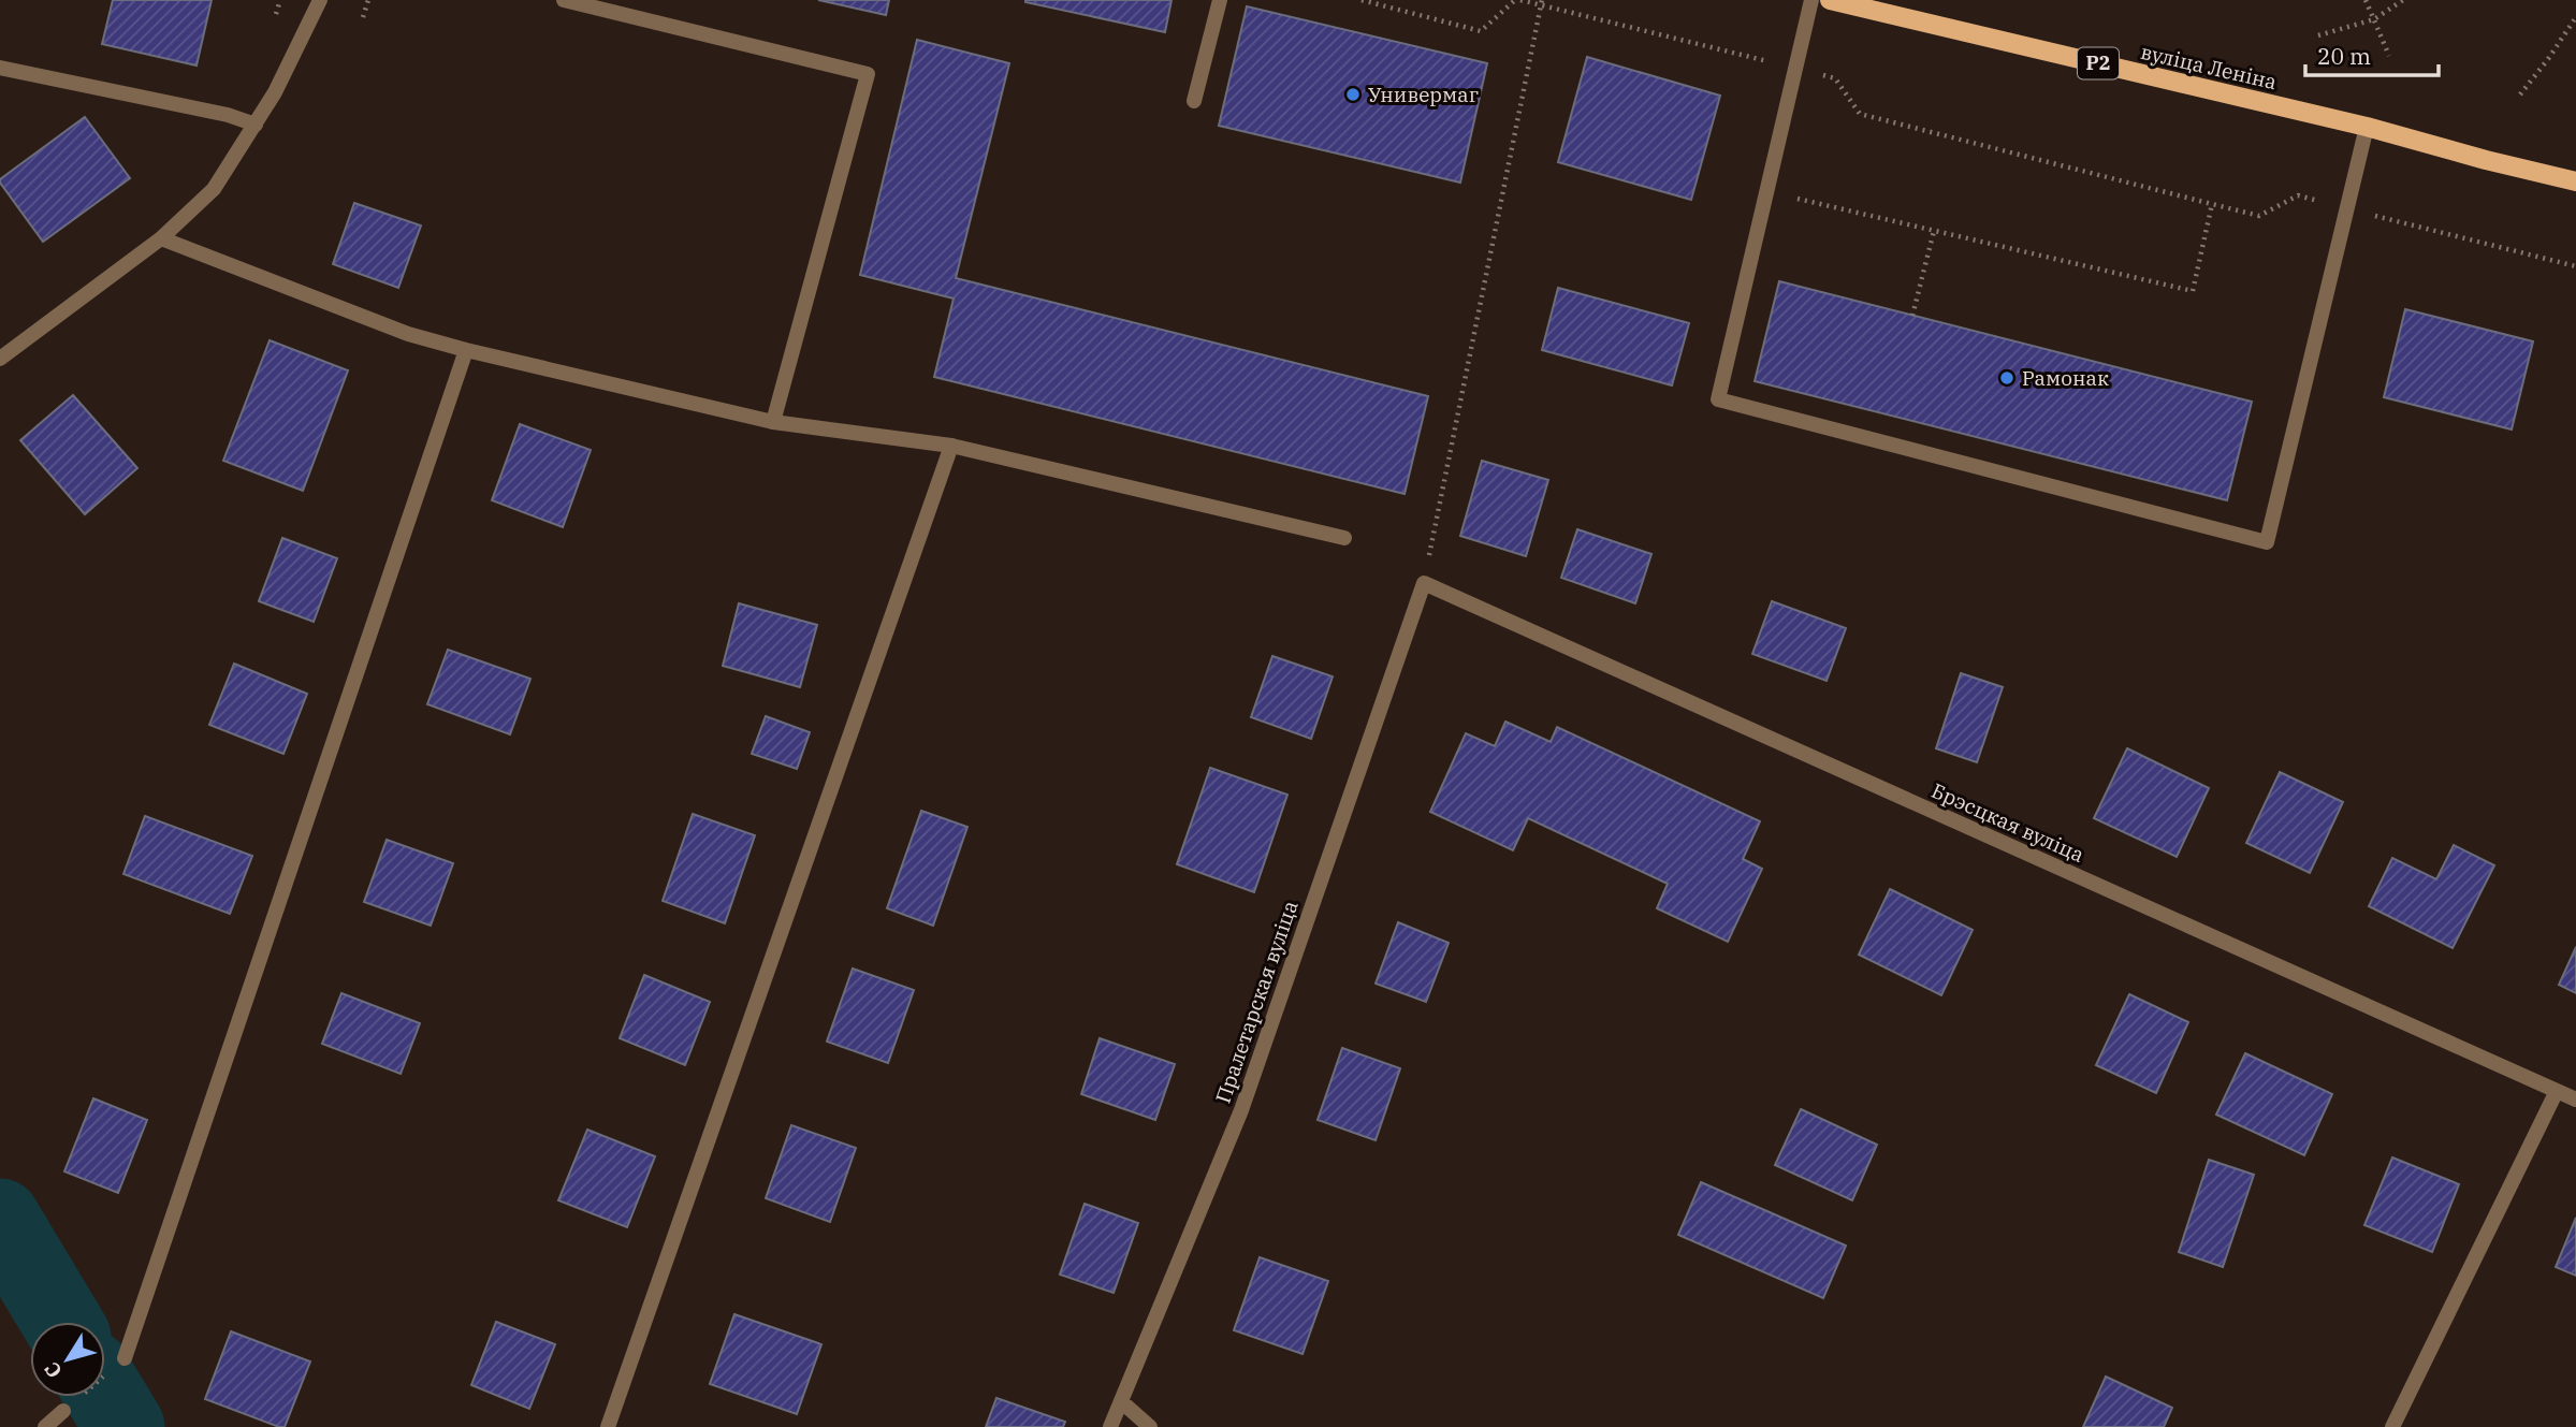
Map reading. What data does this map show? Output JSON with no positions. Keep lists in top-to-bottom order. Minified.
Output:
{"streets":{"main road":["Р2","вуліца Леніна"],"street":["Брэсцкая вуліца","Пралетарская вуліца"]},"crossings":[["Брэсцкая вуліца","Пралетарская вуліца"]],"places":["Универмаг","Рамонак"],"scale_bar":"20 m","north":"bottom left"}
